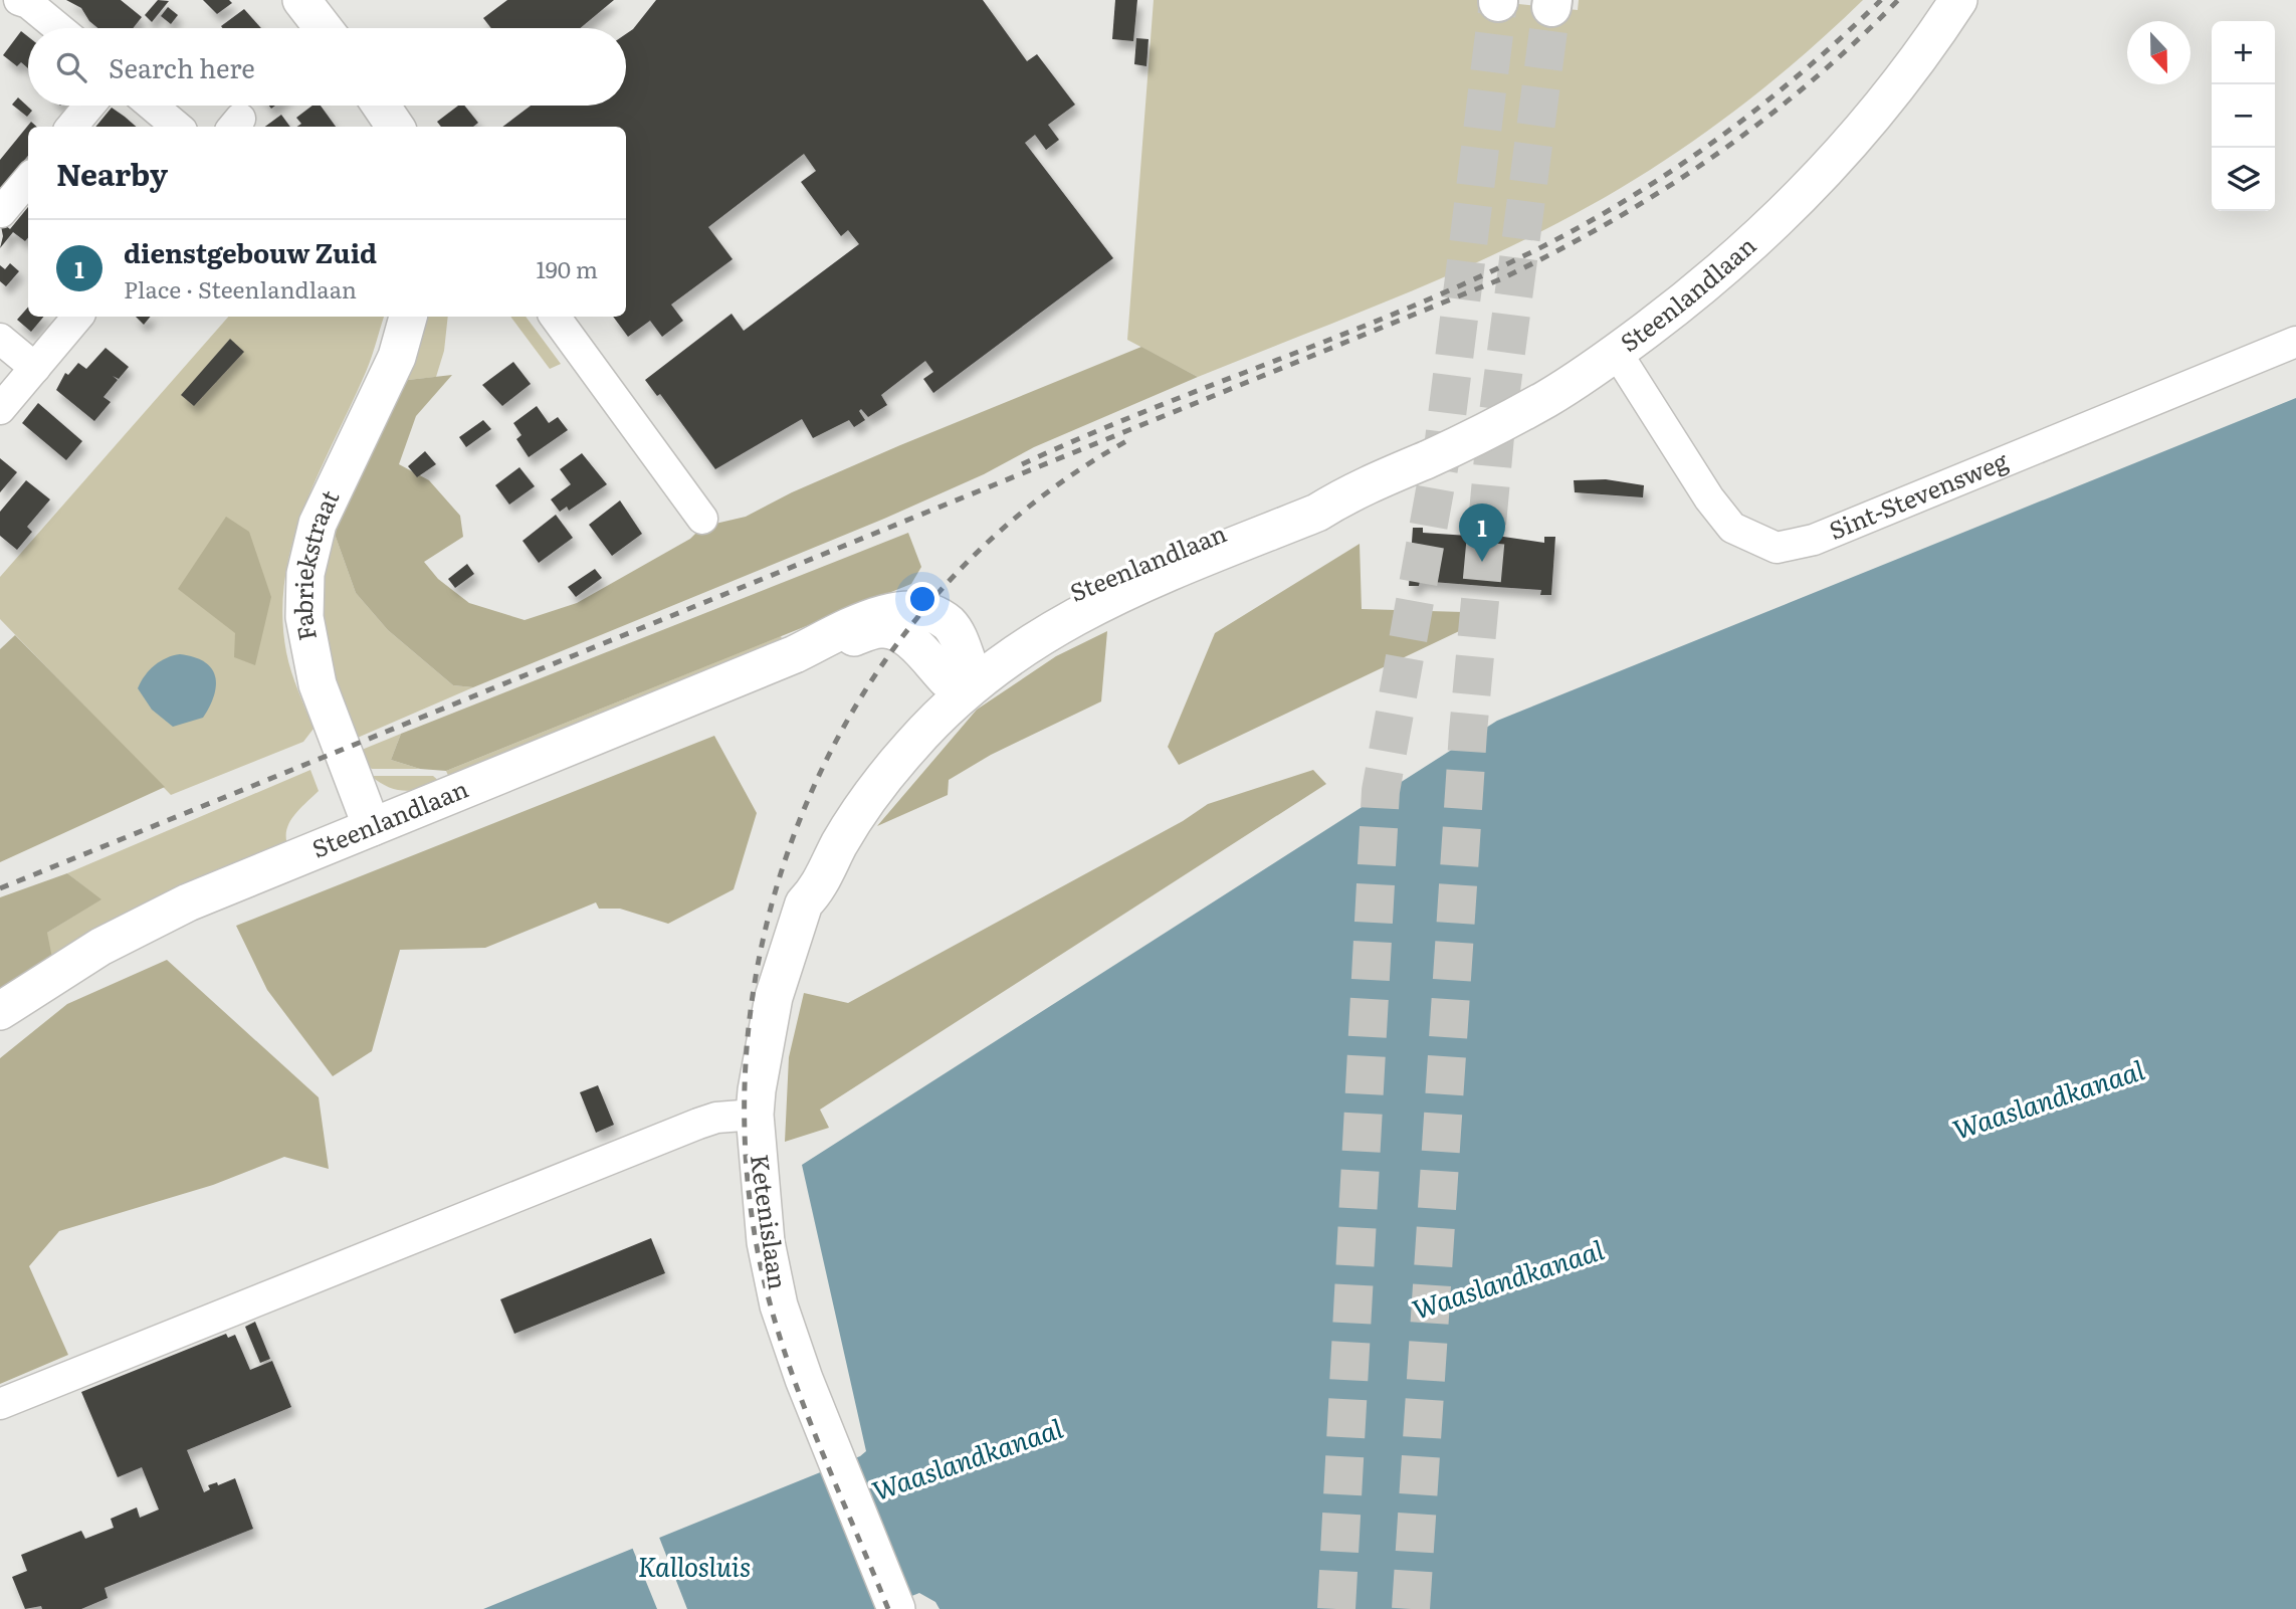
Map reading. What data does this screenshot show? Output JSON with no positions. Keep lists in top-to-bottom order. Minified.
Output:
{"streets":{"main road":["Steenlandlaan","Fabriekstraat","Ketenislaan"],"street":["Sint-Stevensweg"]},"crossings":[["Steenlandlaan","Sint-Stevensweg"],["Steenlandlaan","Fabriekstraat"],["Steenlandlaan","Ketenislaan"]],"water":["Waaslandkanaal","Kallosluis"],"north":"bottom","page":{"map_buttons":["+","−"],"search":"Search here","heading":"Nearby","list":[{"mark":"1","name":"dienstgebouw Zuid","note":"Place · Steenlandlaan","value":"190 m"}],"pins":"1"}}
